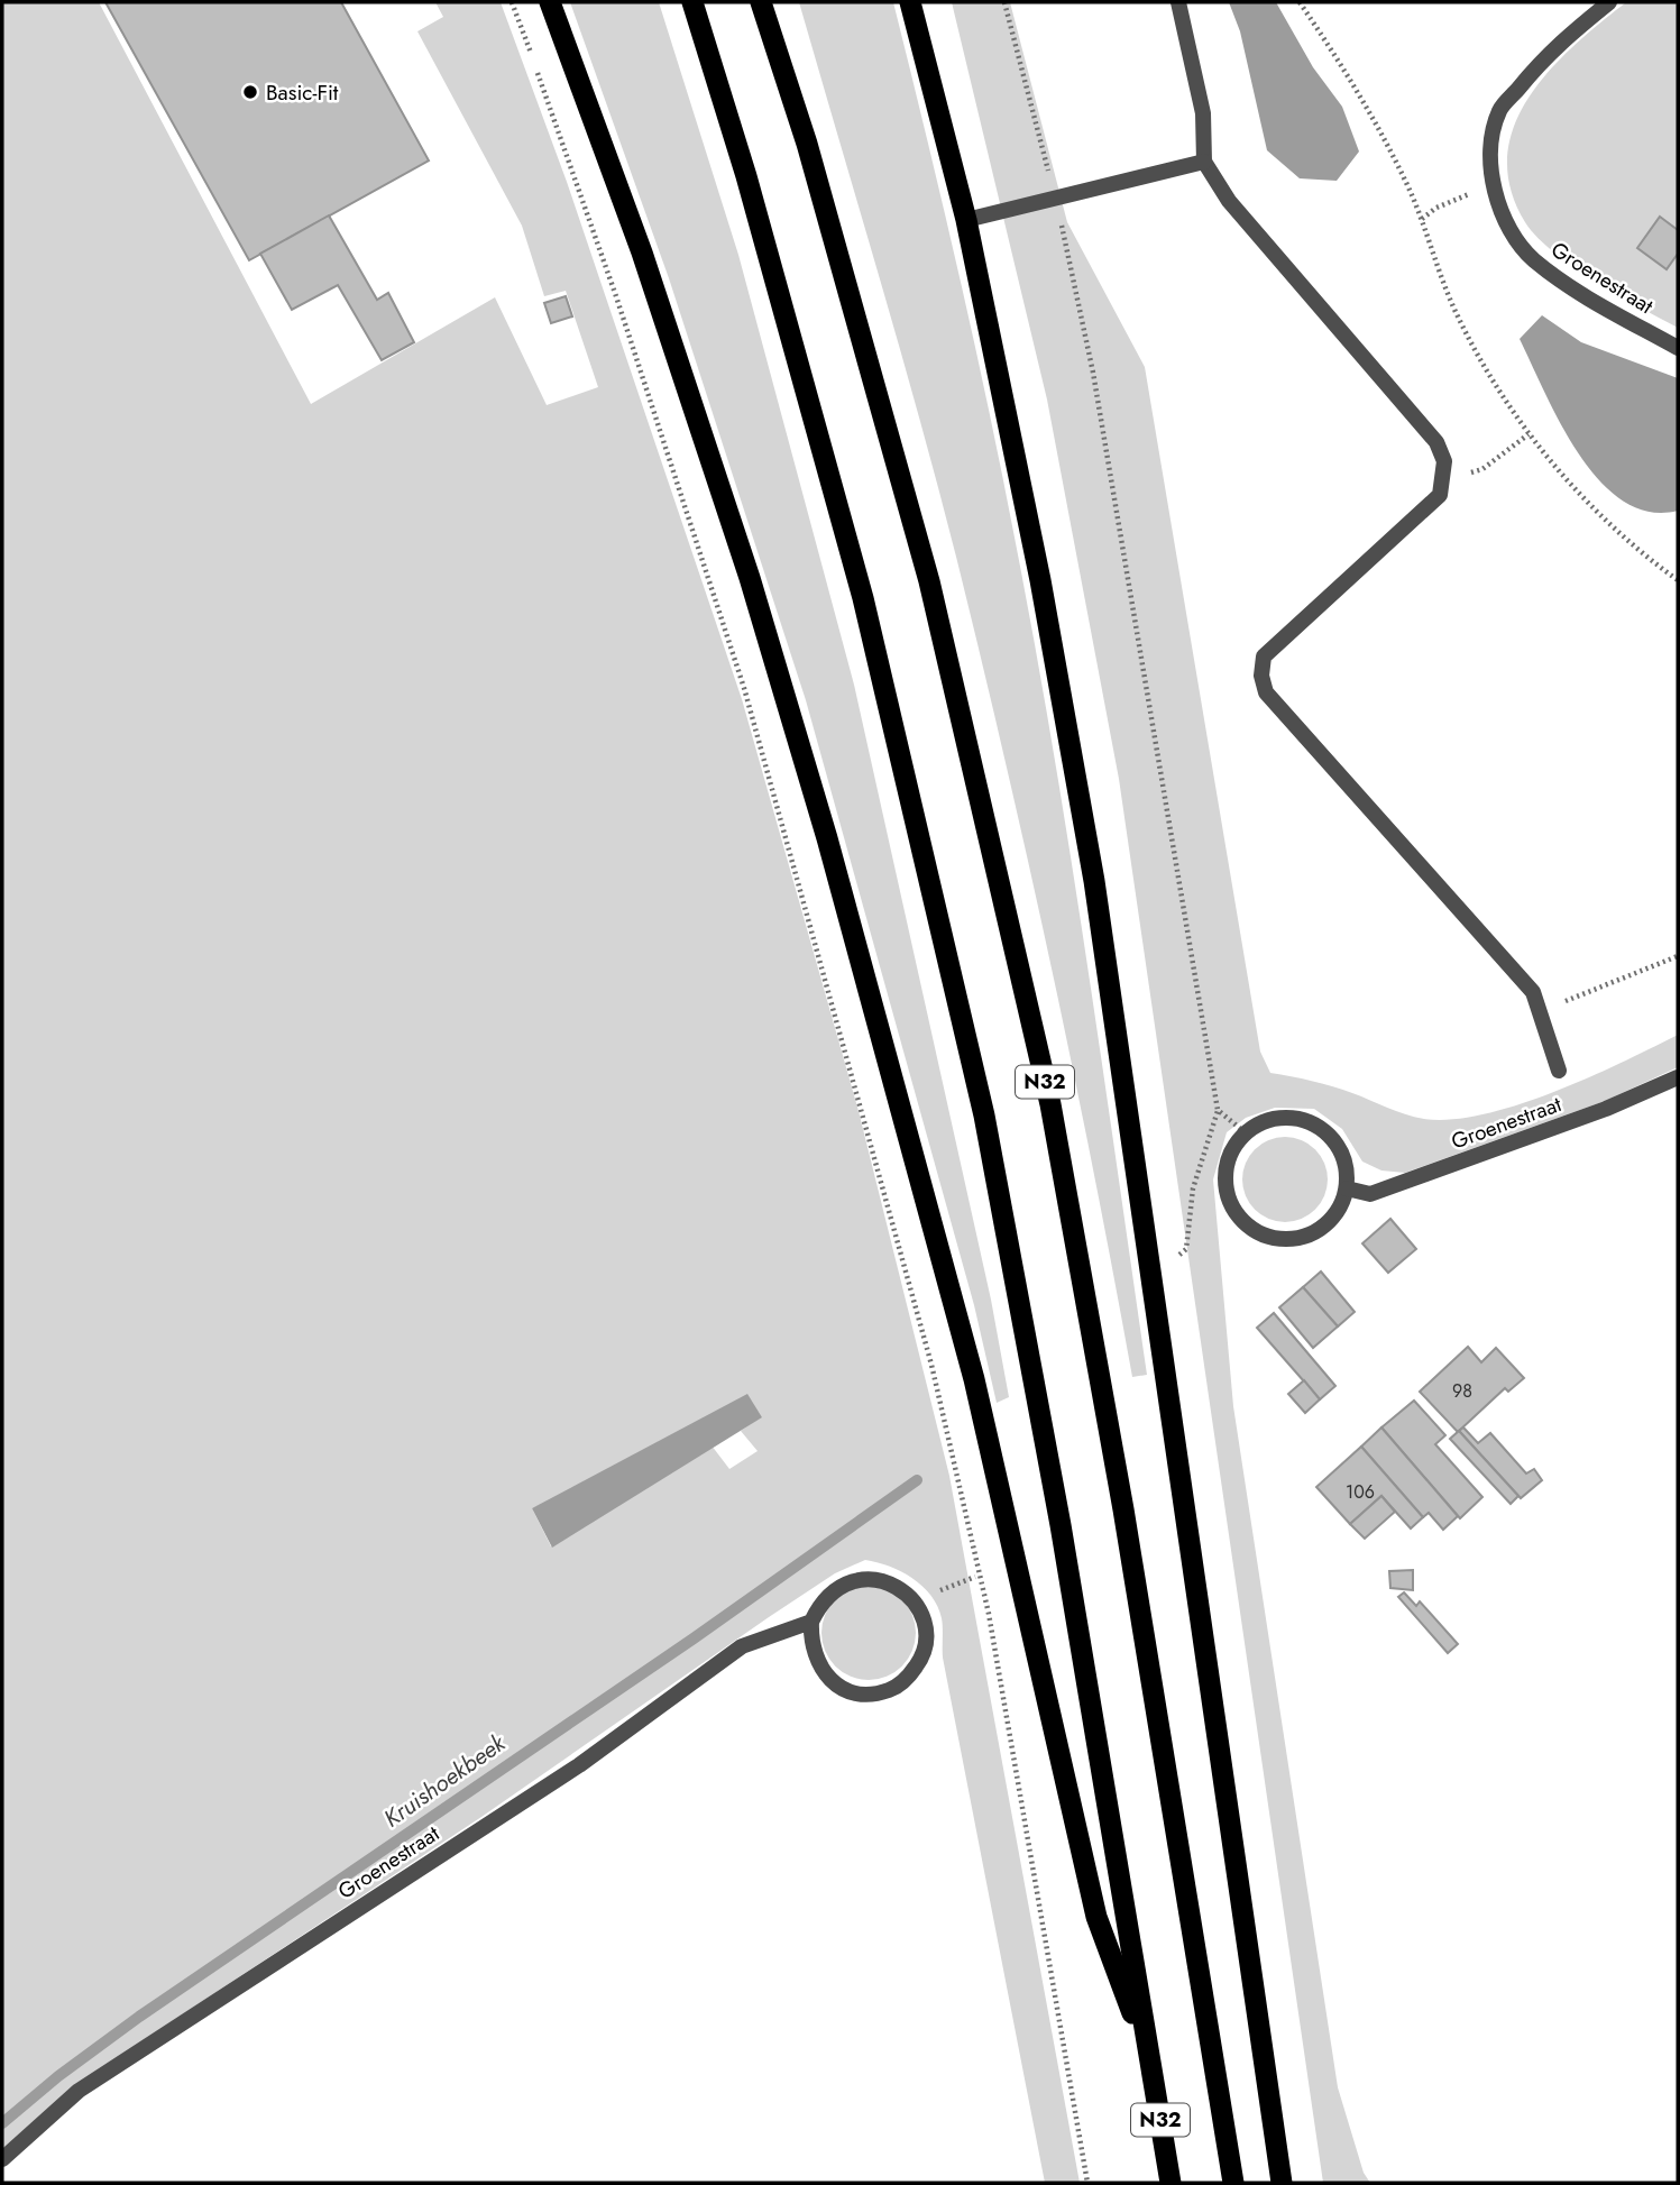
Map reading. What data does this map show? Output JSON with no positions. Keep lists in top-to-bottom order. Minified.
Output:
{"streets":{"highway":["N32"],"street":["Groenestraat"]},"water":["Kruishoekbeek"],"places":["Basic-Fit"],"house_numbers":["98","106"]}
